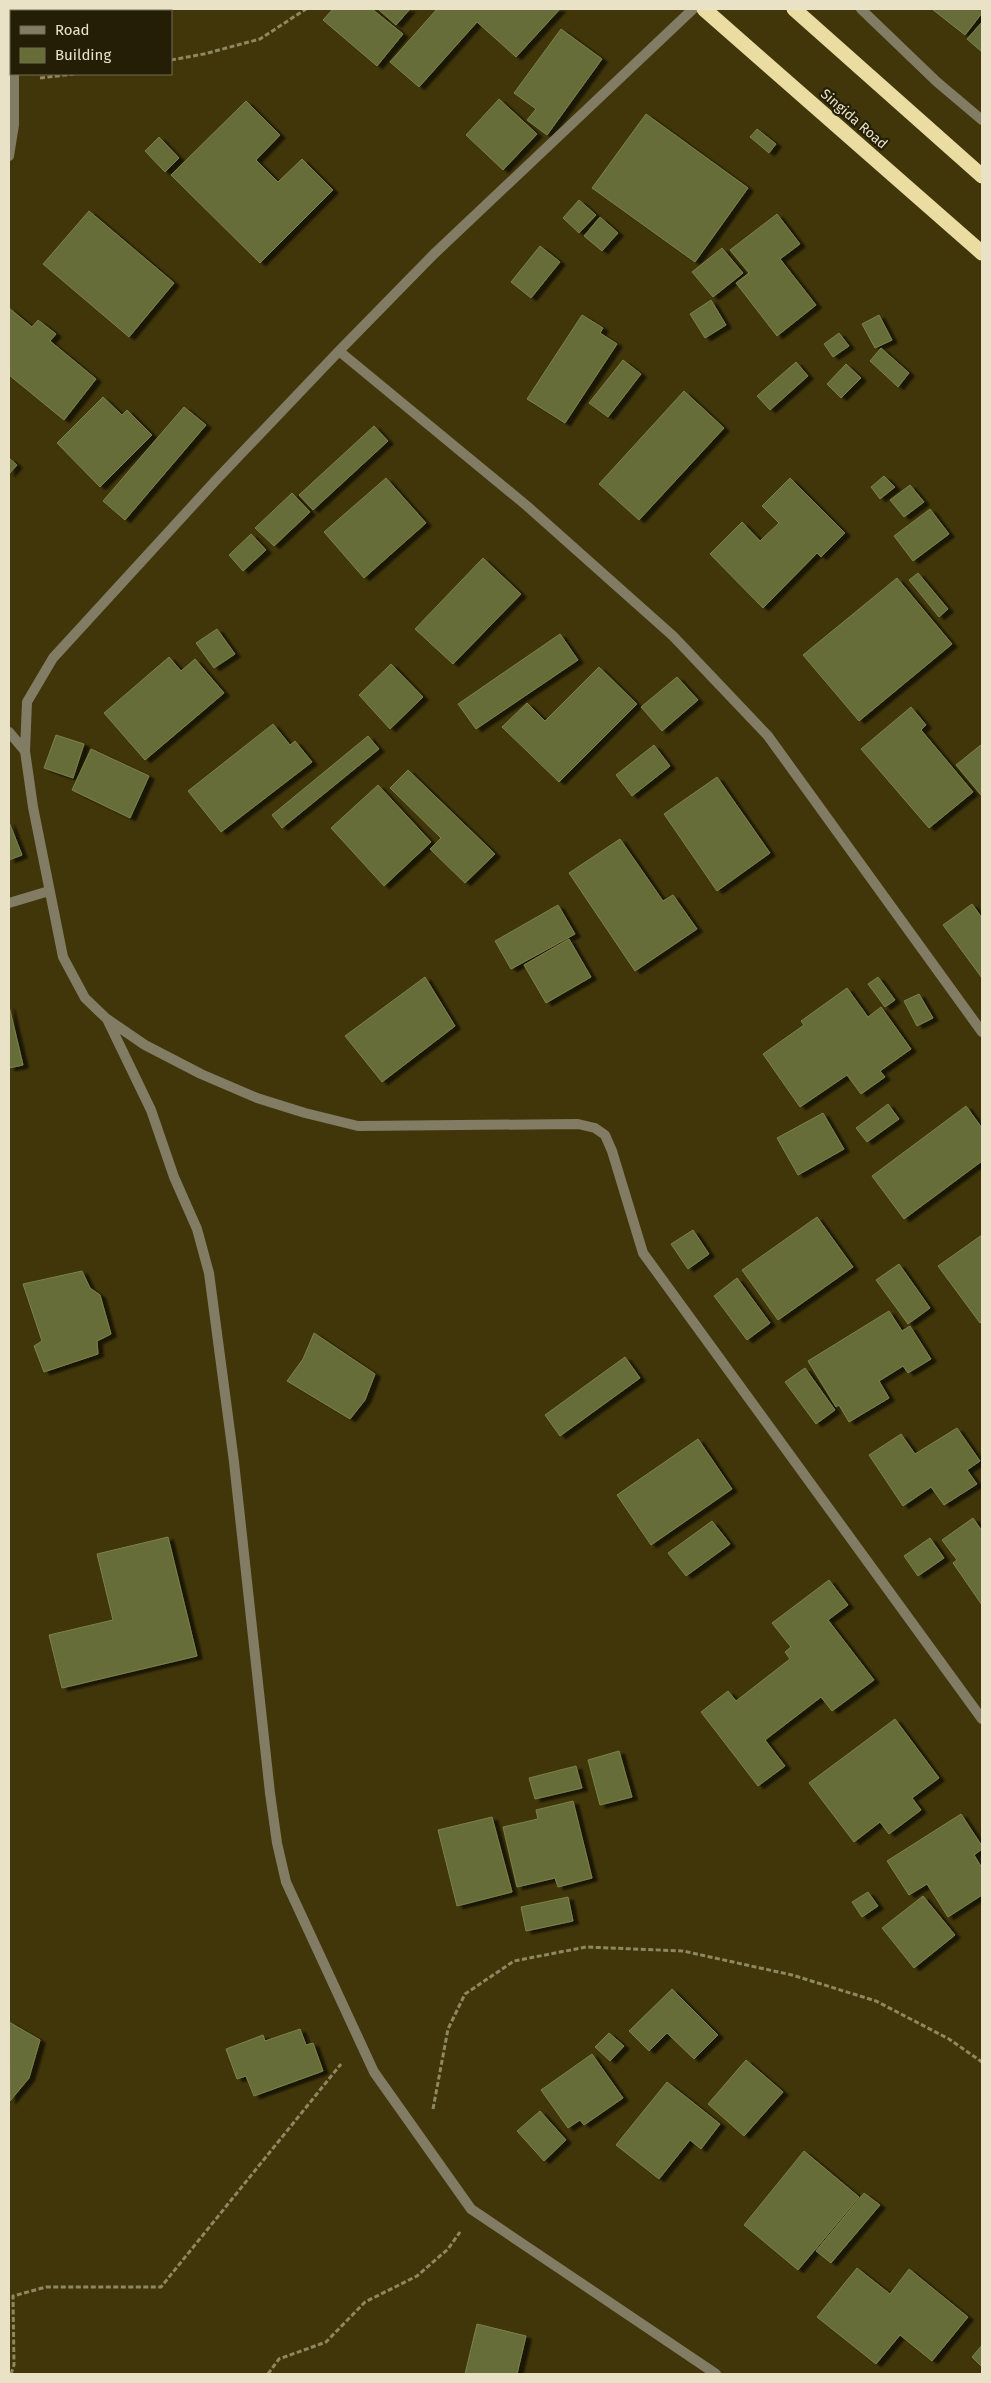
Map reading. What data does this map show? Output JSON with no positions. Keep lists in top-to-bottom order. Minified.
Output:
{"streets":{"highway":["Singida Road"]},"legend":["Road","Building"]}
